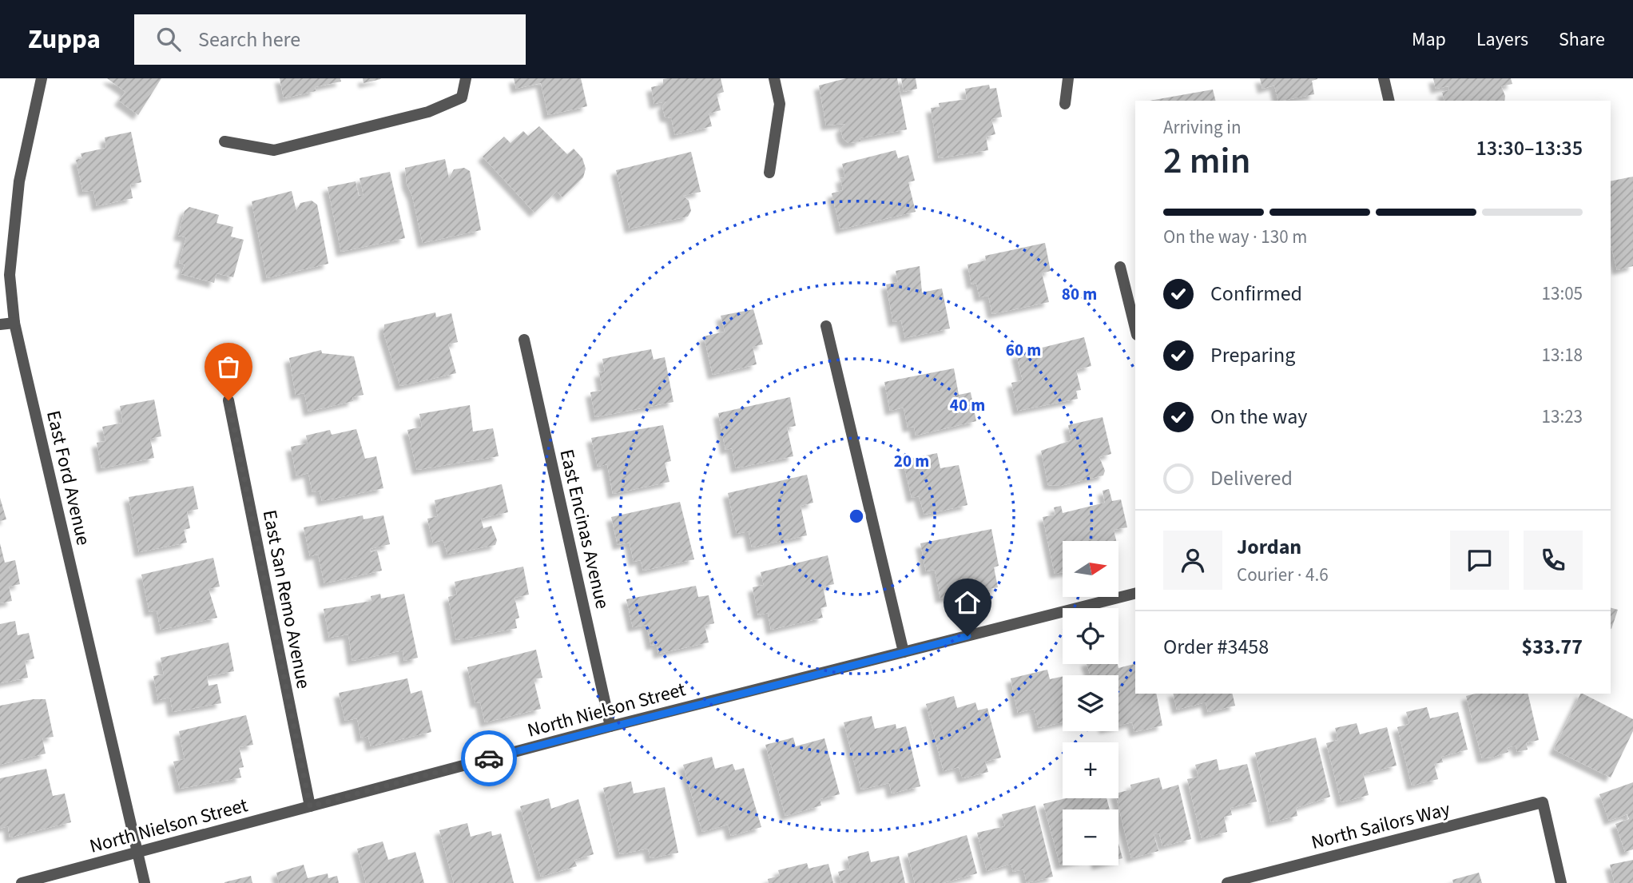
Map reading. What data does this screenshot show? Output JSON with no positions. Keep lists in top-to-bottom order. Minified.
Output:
{"streets":{"street":["East Ford Avenue","East Encinas Avenue","East San Remo Avenue","North Nielson Street","North Sailors Way"]},"crossings":[["East Ford Avenue","North Nielson Street"],["East Encinas Avenue","North Nielson Street"],["East San Remo Avenue","North Nielson Street"]],"north":"right","page":{"header":"Zuppa","search":"Search here","nav":["Map","Layers","Share"],"heading":["2 min","Arriving in","13:30–13:35"],"panel":["Jordan","Courier · 4.6","Order #3458","$33.77"],"bar":"On the way · 130 m","list":[["Confirmed","13:05"],["Preparing","13:18"],["On the way","13:23"],"Delivered"],"map_buttons":["+","−"]},"rings":["80 m","60 m","40 m","20 m"]}
